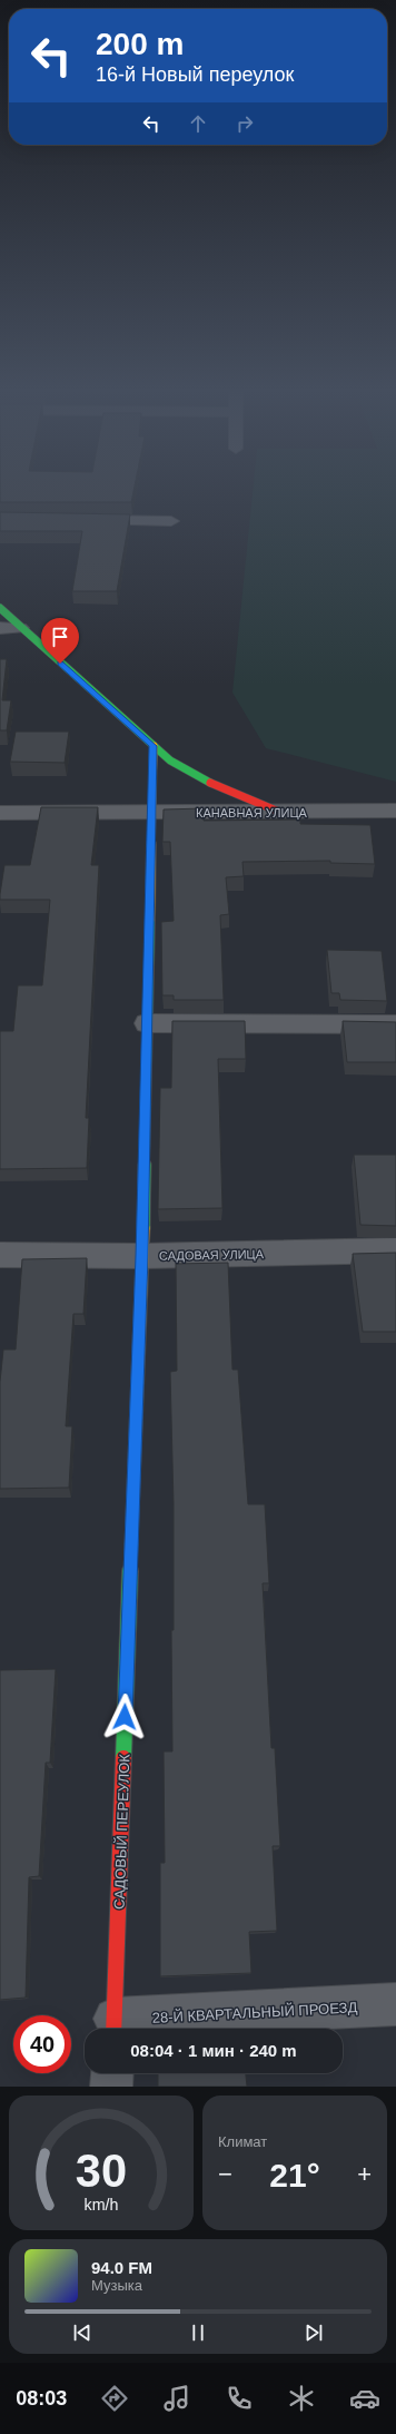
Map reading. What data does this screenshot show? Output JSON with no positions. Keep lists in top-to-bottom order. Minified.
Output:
{"streets":{"street":["КАНАВНАЯ УЛИЦА","САДОВАЯ УЛИЦА","САДОВЫЙ ПЕРЕУЛОК","28-Й КВАРТАЛЬНЫЙ ПРОЕЗД"]},"crossings":[["КАНАВНАЯ УЛИЦА","САДОВЫЙ ПЕРЕУЛОК"],["САДОВАЯ УЛИЦА","САДОВЫЙ ПЕРЕУЛОК"],["САДОВЫЙ ПЕРЕУЛОК","28-Й КВАРТАЛЬНЫЙ ПРОЕЗД"]],"page":{"turn":["200 m","16-й Новый переулок"],"limit":"40","trip":"08:04 · 1 мин · 240 m","tile":"Климат","heat":["−","21°","+"],"song":["94.0 FM","Музыка"],"tabs":"08:03","gauge":["30","km/h"]}}
